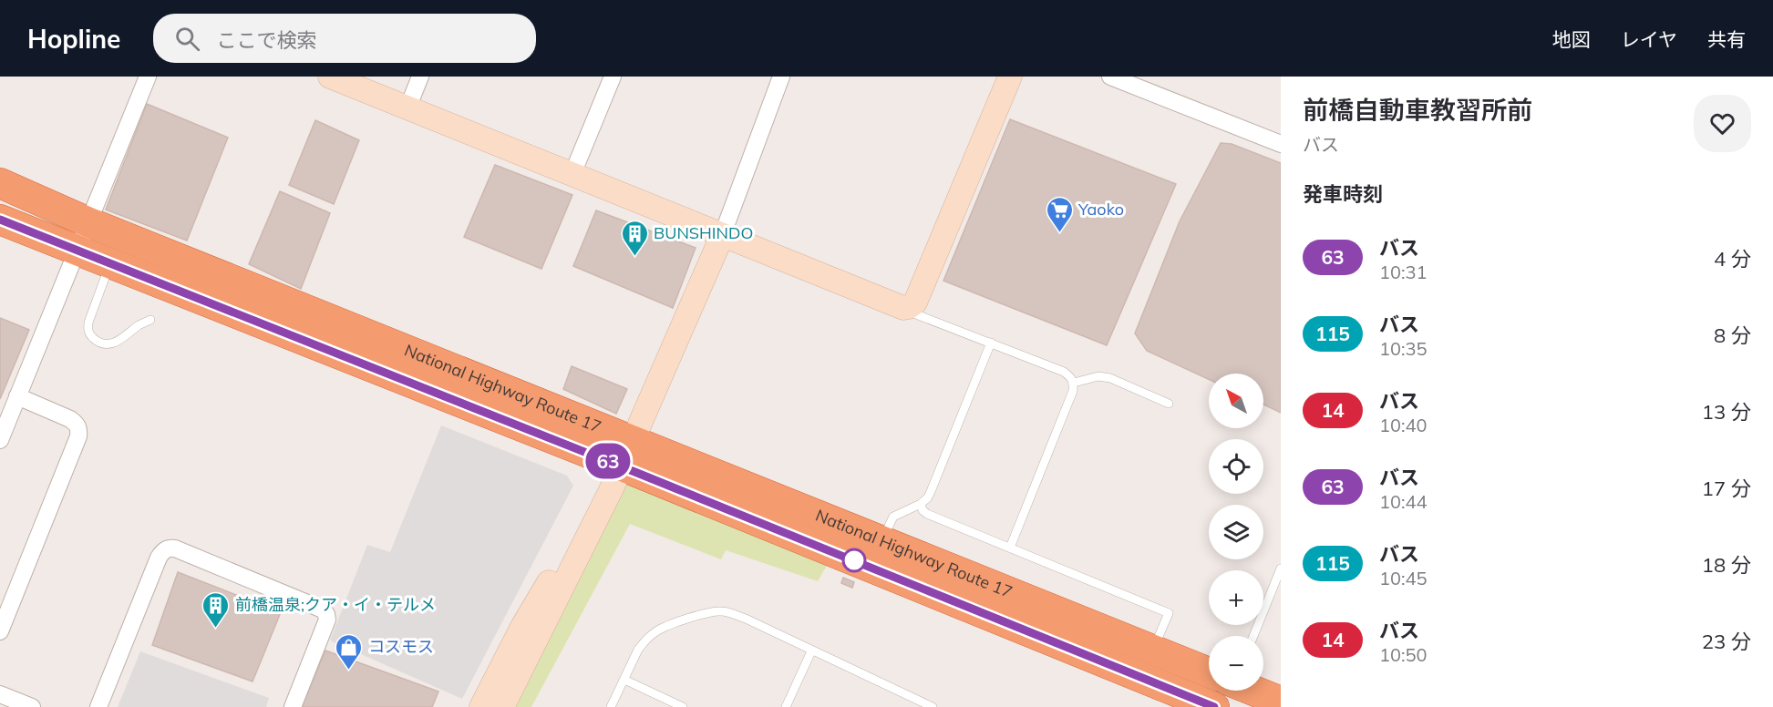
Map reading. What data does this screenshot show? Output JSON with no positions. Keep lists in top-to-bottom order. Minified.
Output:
{"streets":{"highway":["National Highway Route 17"]},"places":{"supermarket":["Yaoko"],"building":["BUNSHINDO","前橋温泉;クア・イ・テルメ"],"shop":["コスモス"]},"lines":["bus line 63"],"north":"top left","page":{"header":"Hopline","search":"ここで検索","nav":["地図","レイヤ","共有"],"on_map":"63","heading":[["前橋自動車教習所前","バス"],"発車時刻"],"list":[{"mark":"63","name":"バス","note":"10:31","value":"4 分"},{"mark":"115","name":"バス","note":"10:35","value":"8 分"},{"mark":"14","name":"バス","note":"10:40","value":"13 分"},{"mark":"63","name":"バス","note":"10:44","value":"17 分"},{"mark":"115","name":"バス","note":"10:45","value":"18 分"},{"mark":"14","name":"バス","note":"10:50","value":"23 分"}],"map_buttons":["+","−"]}}
